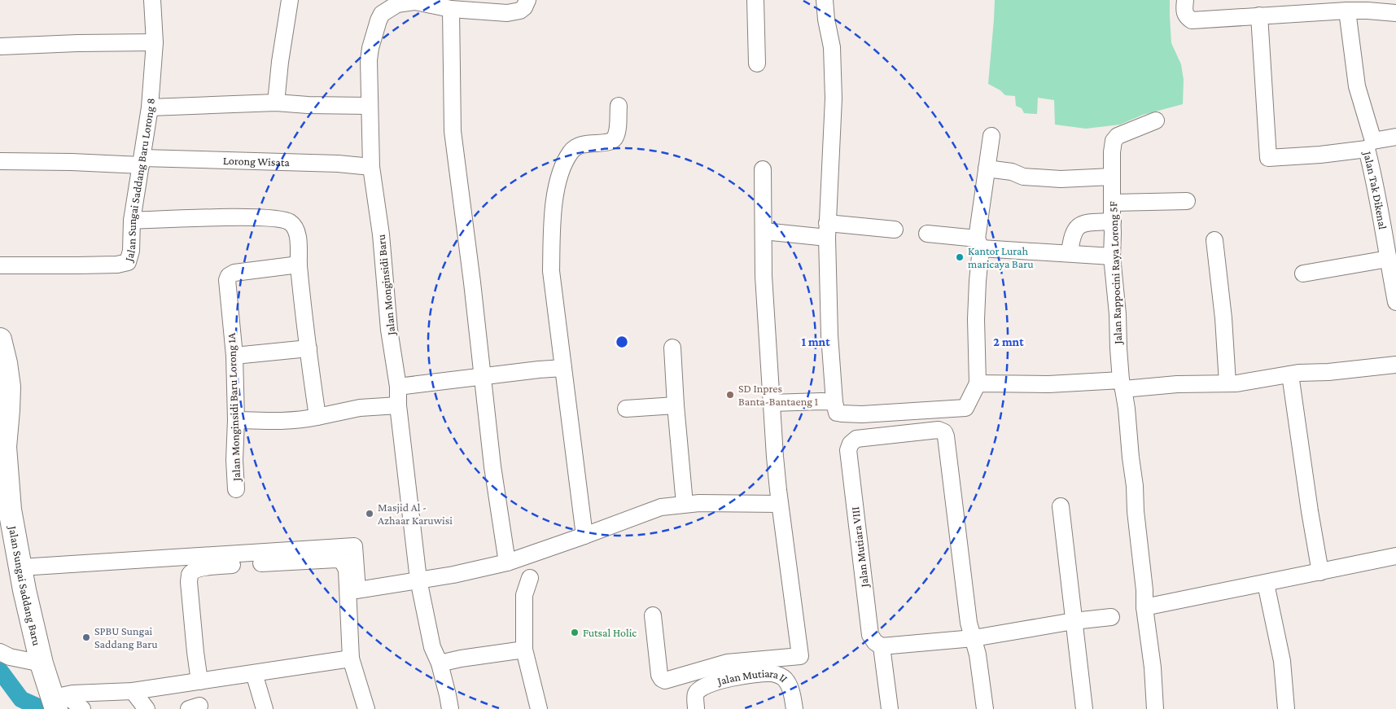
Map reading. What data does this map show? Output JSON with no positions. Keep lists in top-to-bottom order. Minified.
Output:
{"streets":{"main road":["Jalan Sungai Saddang Baru"],"street":["Lorong Wisata","Jalan Sungai Saddang Baru Lorong 8","Jalan Tak Dikenal","Jalan Rappocini Raya Lorong 5F","Jalan Monginsidi Baru","Jalan Monginsidi Baru Lorong 1A","Jalan Mutiara VIII","Jalan Mutiara II"]},"crossings":[["Lorong Wisata","Jalan Sungai Saddang Baru Lorong 8"],["Lorong Wisata","Jalan Monginsidi Baru"]],"places":["Kantor Lurah maricaya Baru","SD Inpres Banta-Bantaeng 1","Masjid Al - Azhaar Karuwisi","Futsal Holic","SPBU Sungai Saddang Baru"],"rings":["1 mnt","2 mnt"]}
